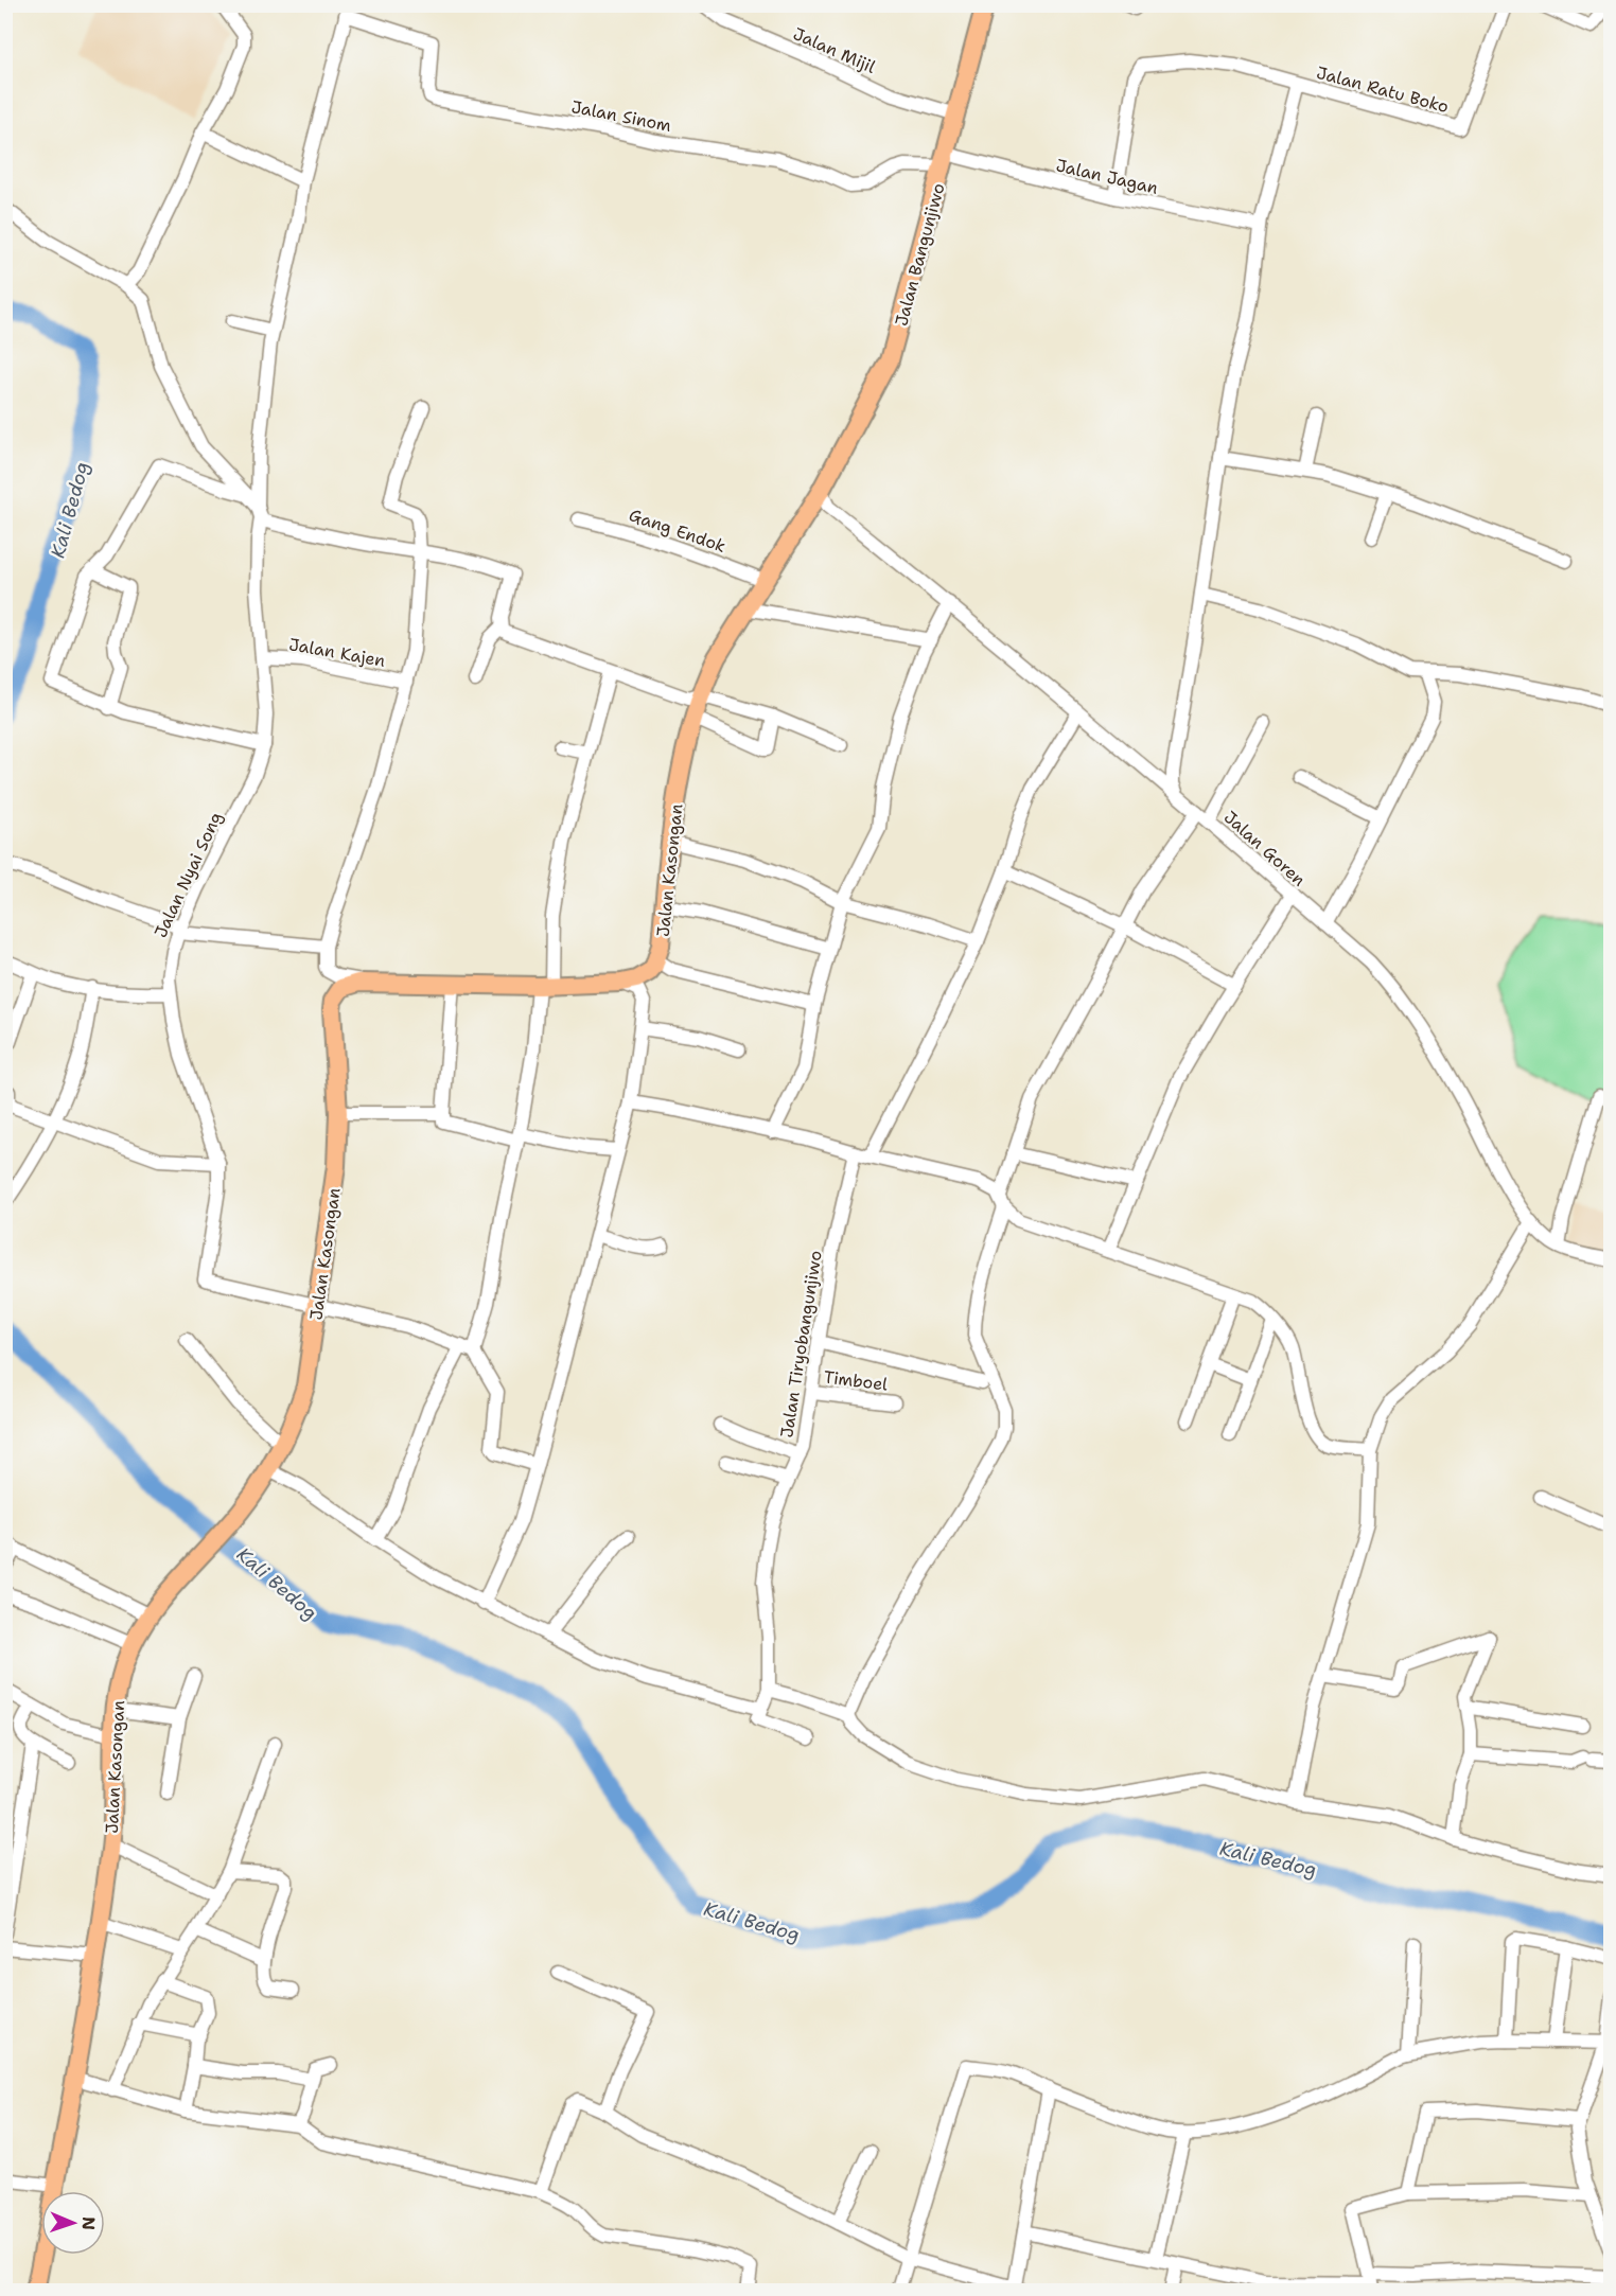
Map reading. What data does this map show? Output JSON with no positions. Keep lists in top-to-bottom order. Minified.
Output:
{"streets":{"main road":["Jalan Bangunjiwo","Jalan Kasongan"],"street":["Jalan Mijil","Jalan Ratu Boko","Jalan Sinom","Jalan Jagan","Gang Endok","Jalan Kajen","Jalan Goren","Jalan Nyai Song","Jalan Tiryobangunjiwo","Timboel"]},"crossings":[["Jalan Mijil","Jalan Bangunjiwo"],["Jalan Ratu Boko","Jalan Jagan"],["Jalan Sinom","Jalan Jagan"],["Jalan Sinom","Jalan Bangunjiwo"],["Jalan Sinom","Jalan Nyai Song"],["Jalan Jagan","Jalan Bangunjiwo"],["Jalan Bangunjiwo","Jalan Goren"],["Jalan Bangunjiwo","Jalan Kasongan"],["Gang Endok","Jalan Kasongan"],["Jalan Kajen","Jalan Nyai Song"],["Jalan Goren","Jalan Kasongan"],["Jalan Kasongan","Jalan Nyai Song"],["Jalan Tiryobangunjiwo","Timboel"]],"water":["Kali Bedog"],"north":"right"}
